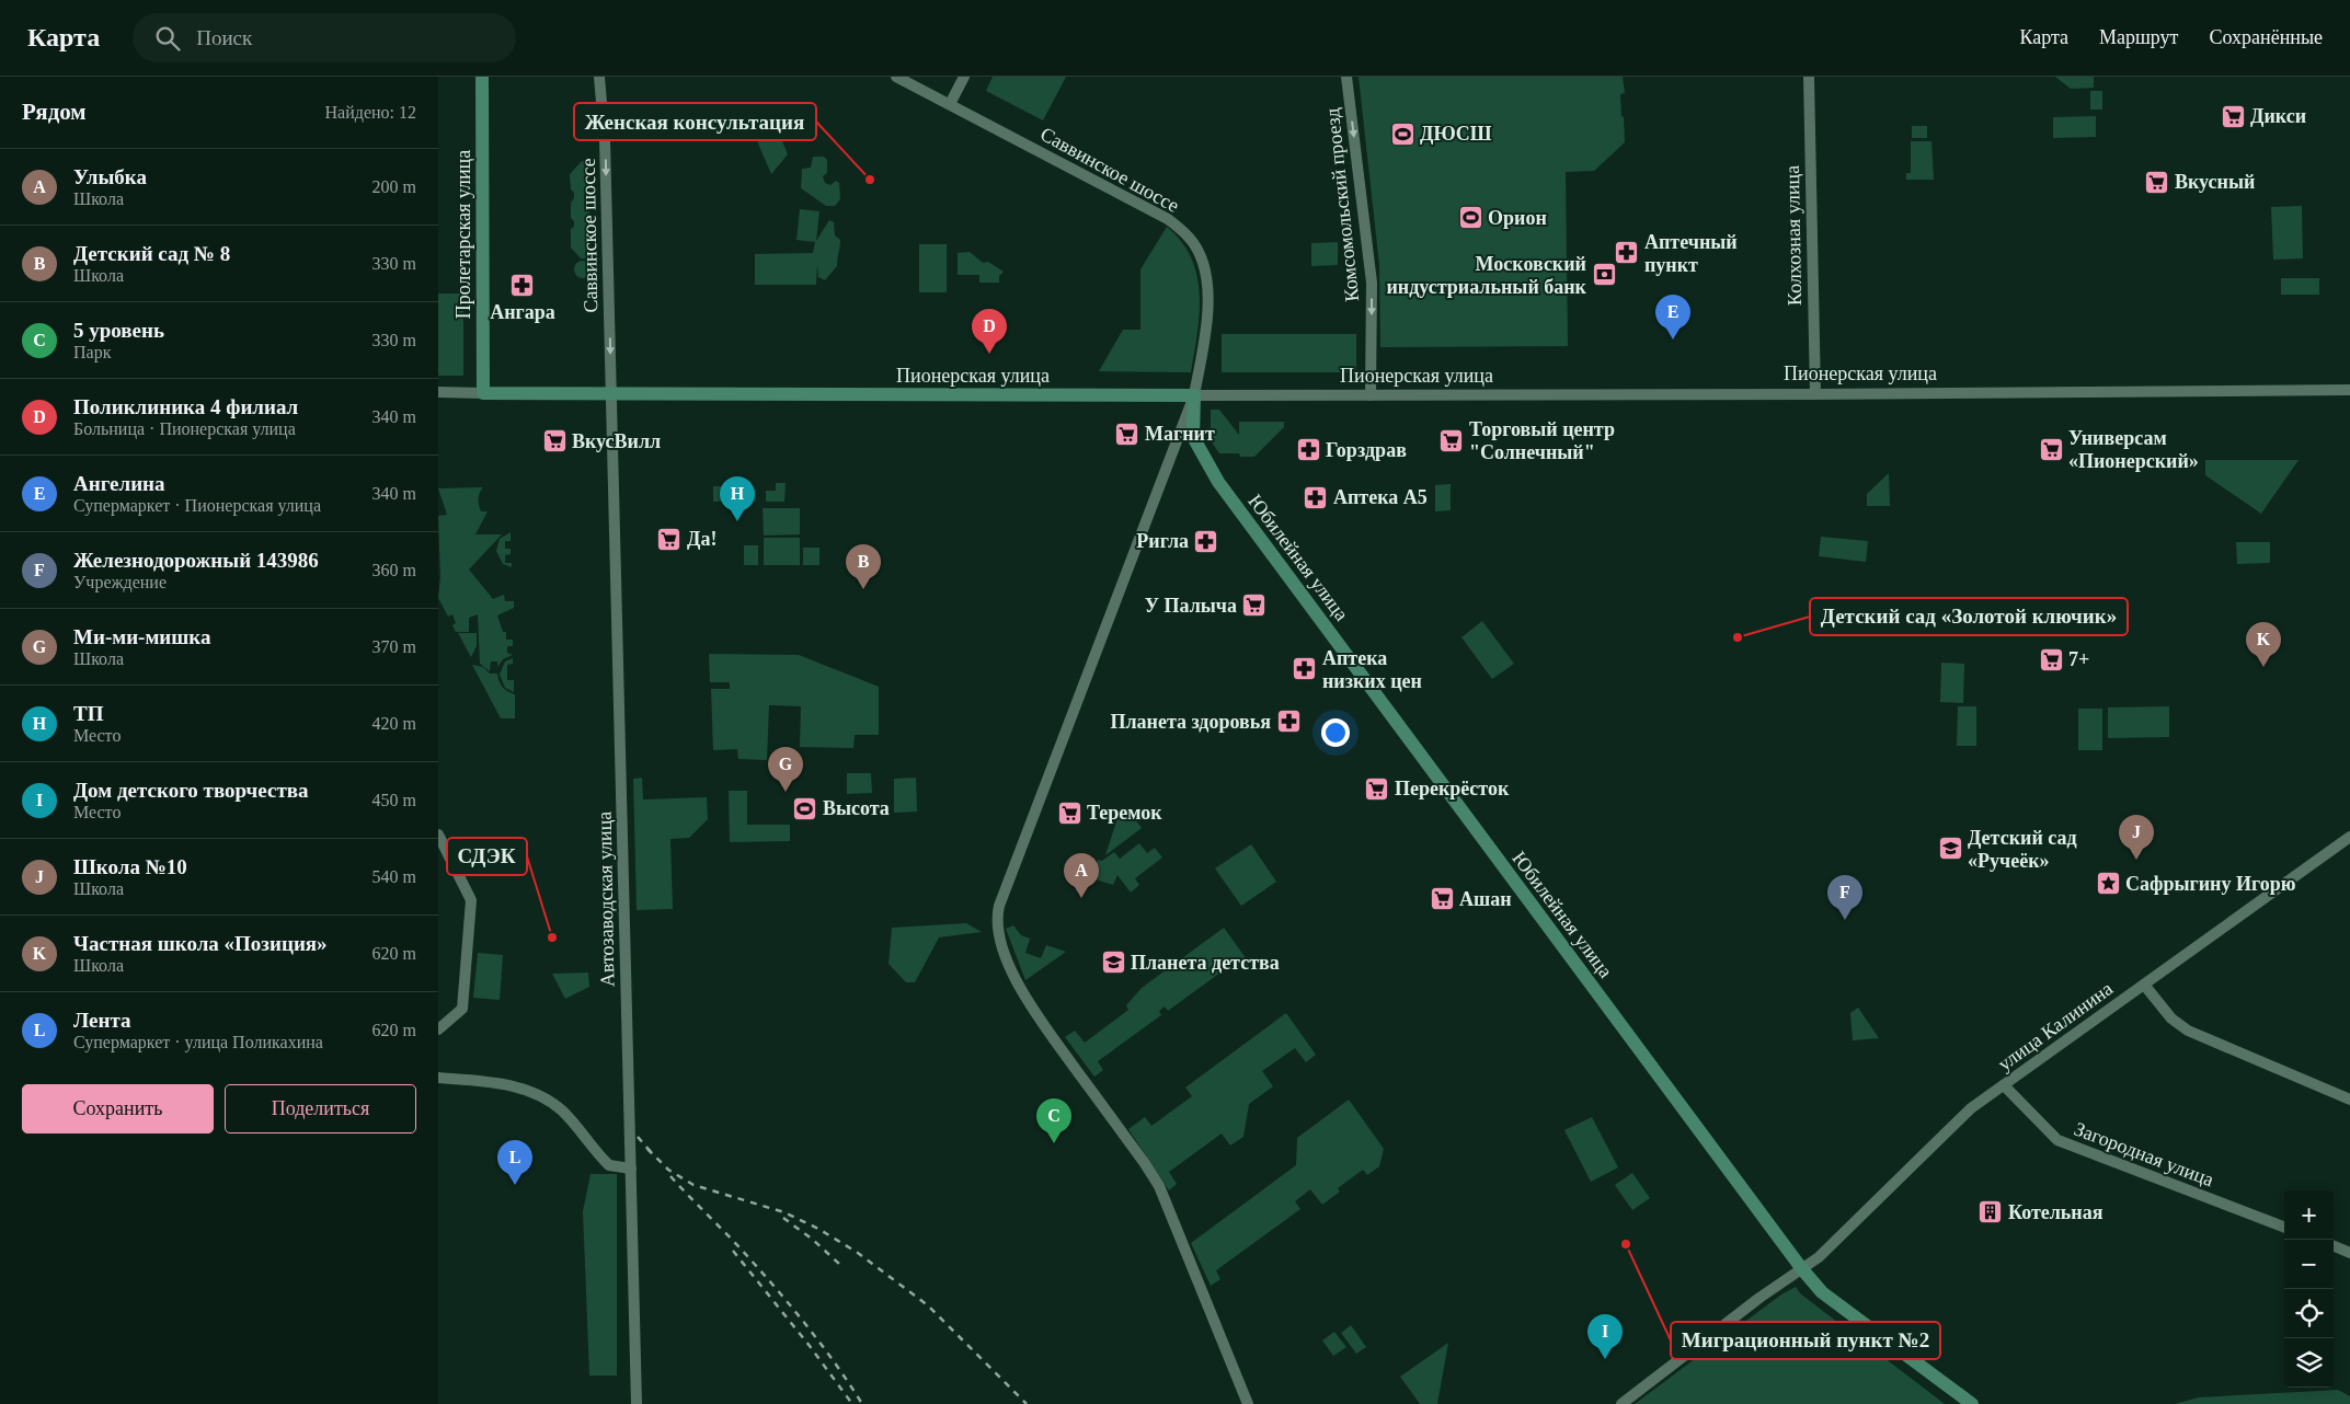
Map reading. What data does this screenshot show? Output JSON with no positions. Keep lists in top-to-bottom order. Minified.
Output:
{"streets":{"main road":["Пролетарская улица","Пионерская улица","Юбилейная улица"],"street":["Саввинское шоссе","Комсомольский проезд","Колхозная улица","Автозаводская улица","улица Калинина","Загородная улица"]},"crossings":[["Саввинское шоссе","Пионерская улица"],["Саввинское шоссе","Автозаводская улица"],["Комсомольский проезд","Пионерская улица"],["Пролетарская улица","Пионерская улица"],["Колхозная улица","Пионерская улица"],["Пионерская улица","Автозаводская улица"],["Юбилейная улица","улица Калинина"],["улица Калинина","Загородная улица"]],"one_way":["Комсомольский проезд"],"places":{"supermarket":["Дикси","Вкусный","Магнит","Торговый центр \"Солнечный\"","ВкусВилл","Универсам «Пионерский»","Да!","У Палыча","7+","Перекрёсток","Теремок","Ашан"],"sports":["ДЮСШ","Орион","Высота"],"other":["Женская консультация","Детский сад «Золотой ключик»","СДЭК","Миграционный пункт №2"],"pharmacy":["Аптечный пункт","Ангара","Горздрав","Аптека А5","Ригла","Аптека низких цен","Планета здоровья"],"bank":["Московский индустриальный банк"],"school or university":["Детский сад «Ручеёк»","Планета детства"],"place":["Сафрыгину Игорю"],"building":["Котельная"]},"page":{"header":"Карта","search":"Поиск","nav":["Карта","Маршрут","Сохранённые"],"heading":["Рядом","Найдено: 12"],"list":[{"mark":"A","name":"Улыбка","note":"Школа","value":"200 m"},{"mark":"B","name":"Детский сад № 8","note":"Школа","value":"330 m"},{"mark":"C","name":"5 уровень","note":"Парк","value":"330 m"},{"mark":"D","name":"Поликлиника 4 филиал","note":"Больница · Пионерская улица","value":"340 m"},{"mark":"E","name":"Ангелина","note":"Супермаркет · Пионерская улица","value":"340 m"},{"mark":"F","name":"Железнодорожный 143986","note":"Учреждение","value":"360 m"},{"mark":"G","name":"Ми-ми-мишка","note":"Школа","value":"370 m"},{"mark":"H","name":"ТП","note":"Место","value":"420 m"},{"mark":"I","name":"Дом детского творчества","note":"Место","value":"450 m"},{"mark":"J","name":"Школа №10","note":"Школа","value":"540 m"},{"mark":"K","name":"Частная школа «Позиция»","note":"Школа","value":"620 m"},{"mark":"L","name":"Лента","note":"Супермаркет · улица Поликахина","value":"620 m"}],"pins":["E","D","H","B","K","G","J","A","F","C","L","I"],"buttons":["Сохранить","Поделиться"],"map_buttons":["+","−"]}}
